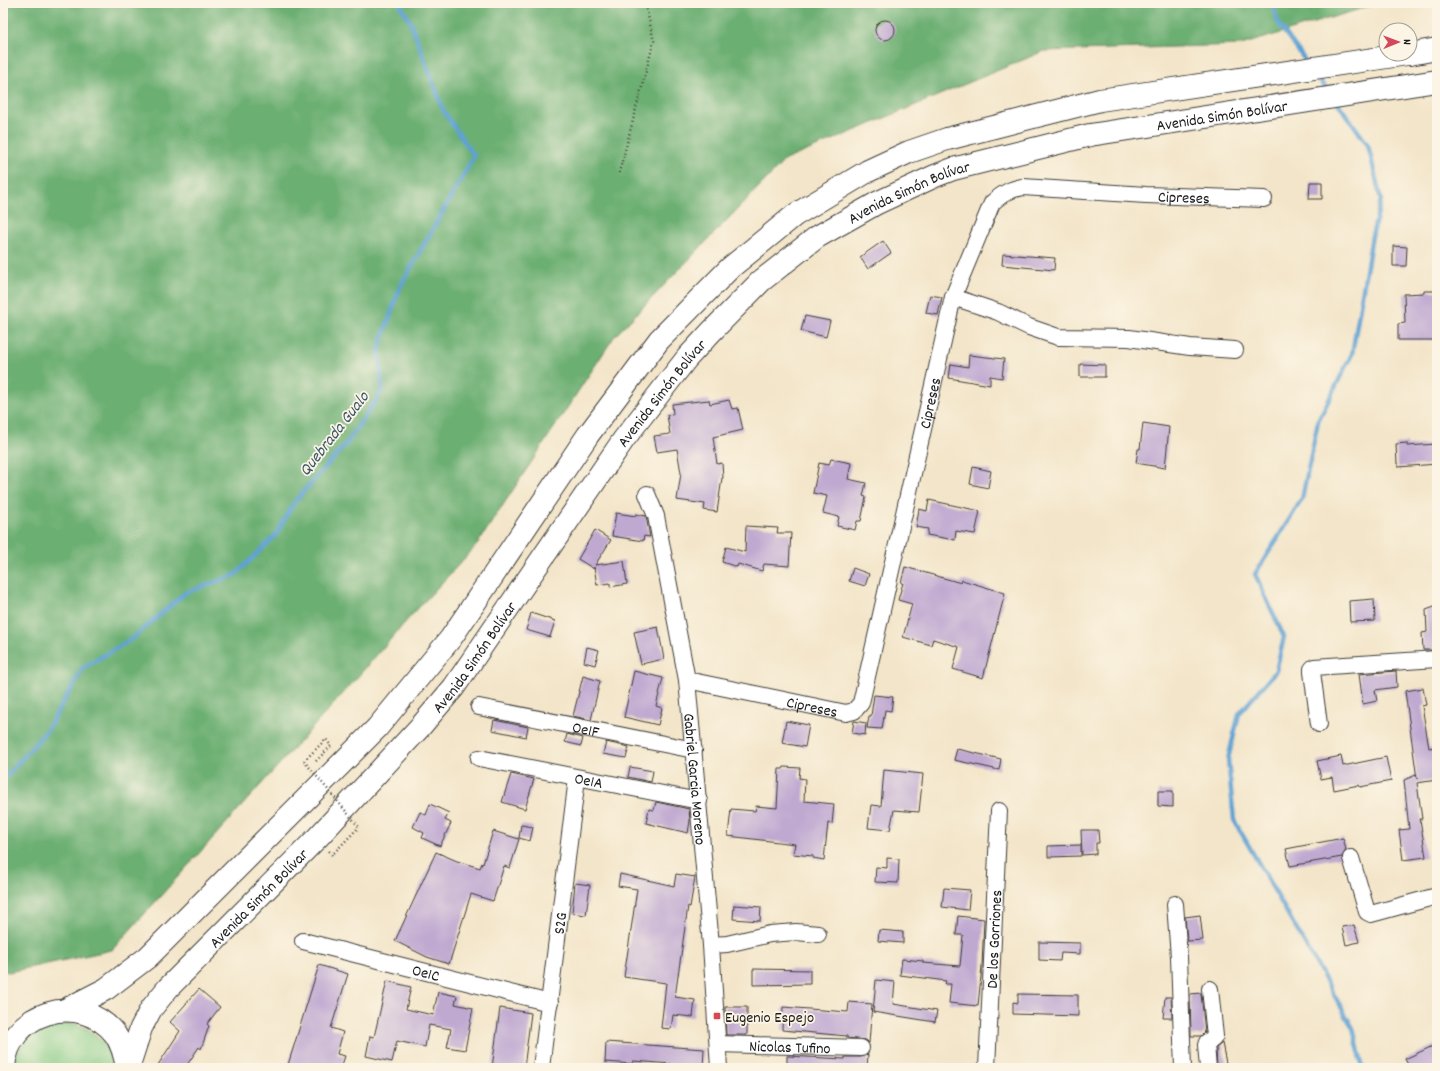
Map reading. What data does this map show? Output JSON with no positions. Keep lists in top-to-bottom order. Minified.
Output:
{"streets":{"highway":["Avenida Simón Bolívar"],"street":["Cipreses","Oe1F","Gabriel Garcia Moreno","Oe1A","S2G","De los Gorriones","Oe1C","Nicolas Tufino"]},"crossings":[["Cipreses","Gabriel Garcia Moreno"],["Oe1F","Gabriel Garcia Moreno"],["Gabriel Garcia Moreno","Oe1A"],["Gabriel Garcia Moreno","Nicolas Tufino"],["Oe1A","S2G"],["S2G","Oe1C"]],"water":["Quebrada Gualo"],"places":{"transit":["Eugenio Espejo"]},"north":"right"}
